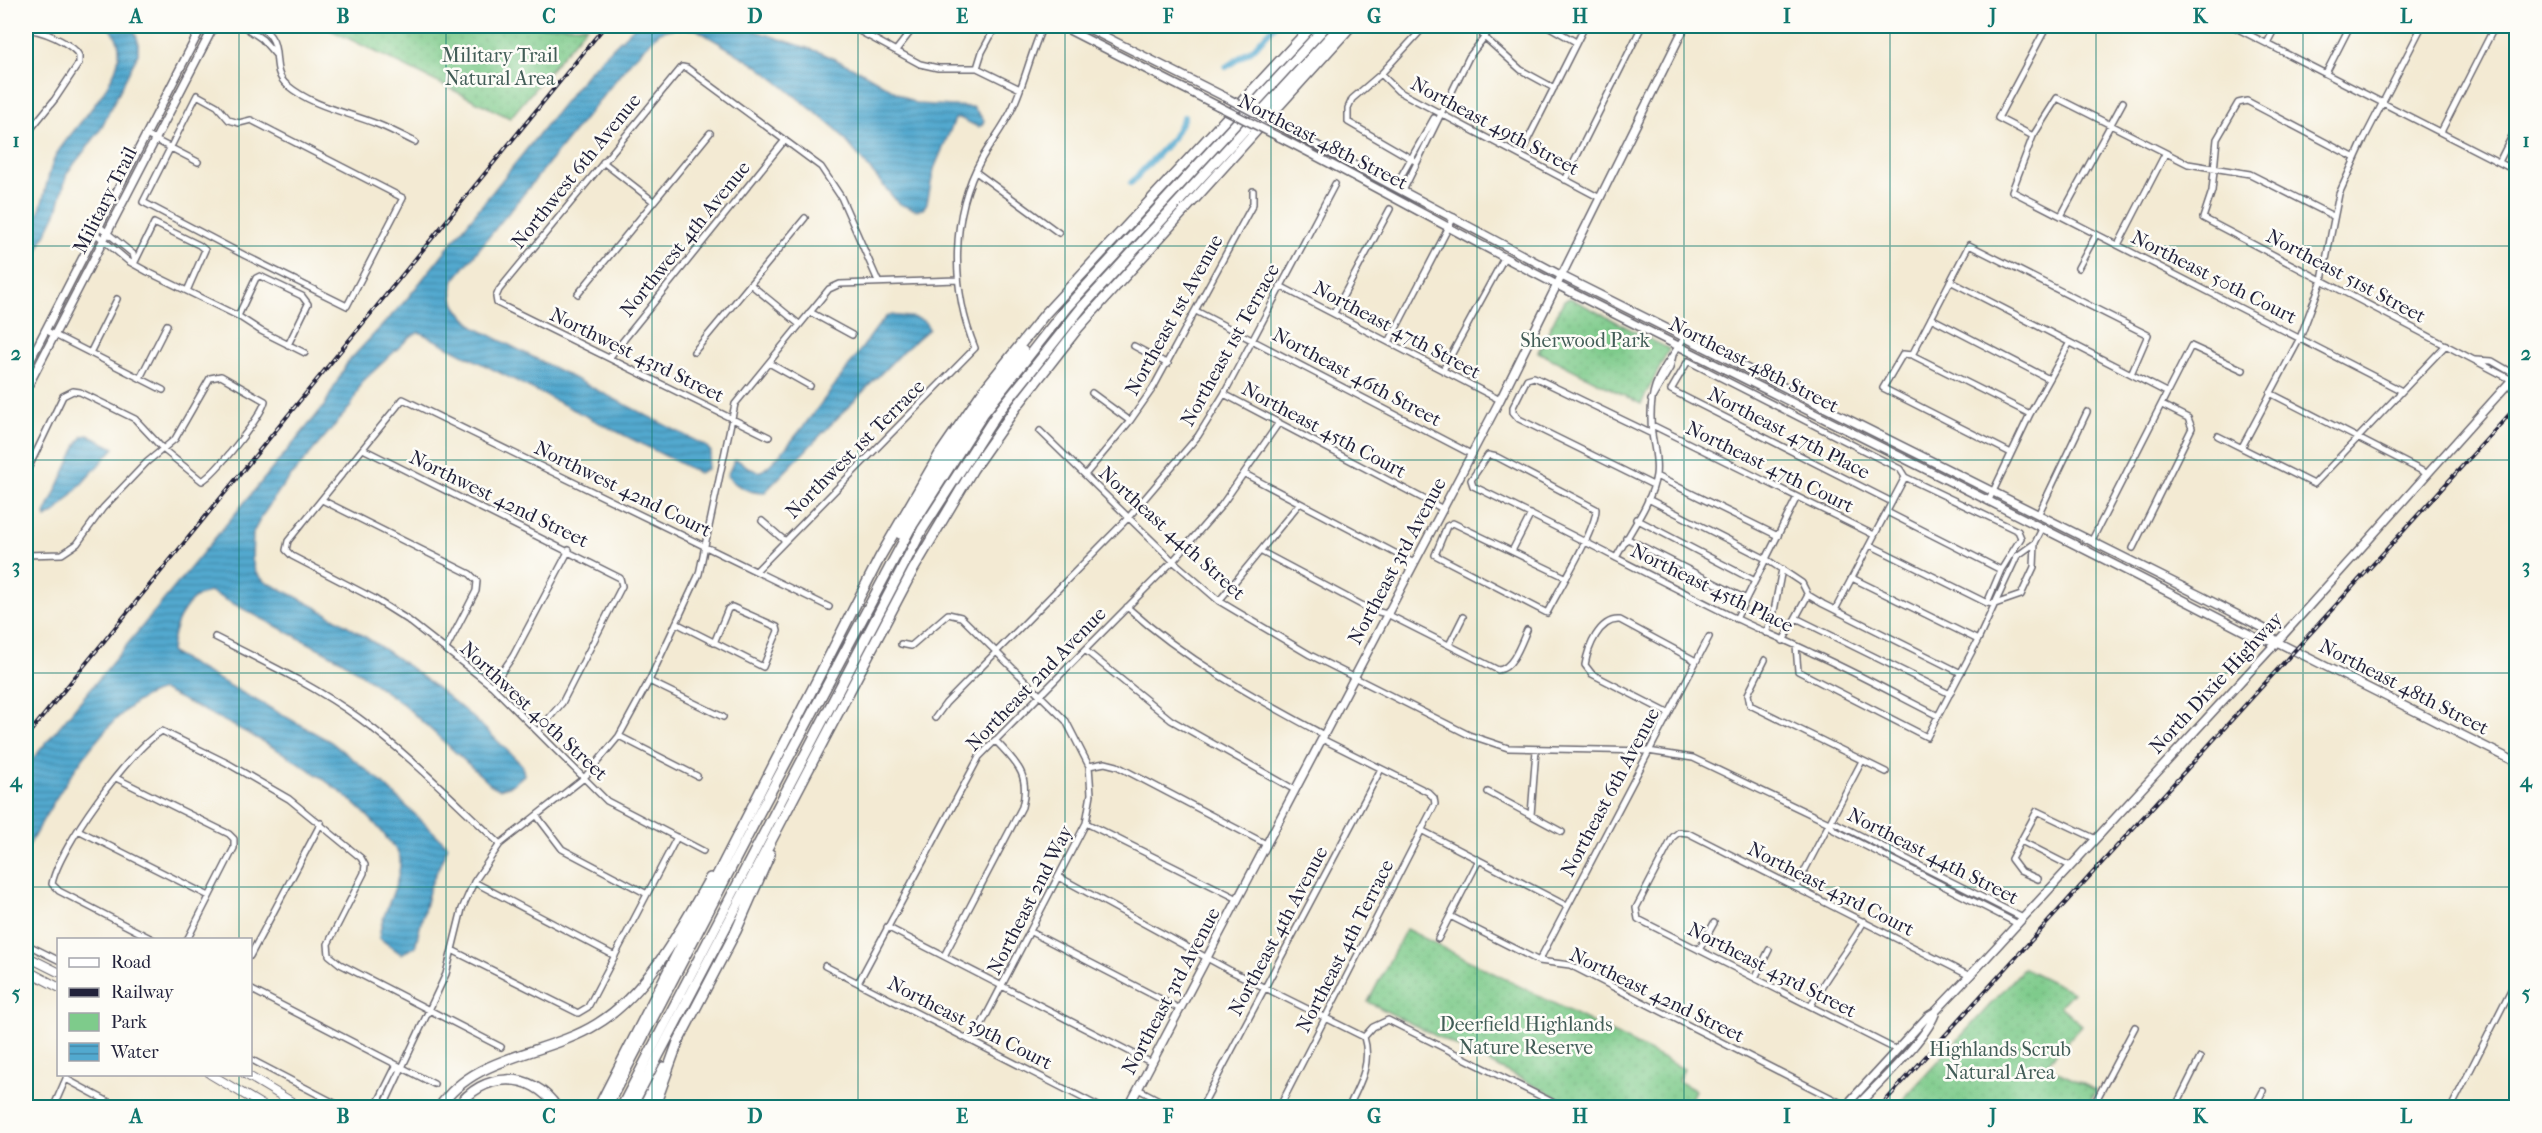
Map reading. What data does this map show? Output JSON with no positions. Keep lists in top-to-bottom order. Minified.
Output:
{"streets":{"main road":["Northeast 48th Street","Military Trail","Northeast 3rd Avenue","North Dixie Highway"],"street":["Northeast 49th Street","Northwest 6th Avenue","Northwest 4th Avenue","Northeast 51st Street","Northeast 50th Court","Northeast 1st Avenue","Northeast 47th Street","Northeast 1st Terrace","Northwest 43rd Street","Northeast 46th Street","Northeast 45th Court","Northeast 47th Place","Northwest 1st Terrace","Northeast 47th Court","Northwest 42nd Court","Northwest 42nd Street","Northeast 44th Street","Northeast 45th Place","Northeast 2nd Avenue","Northwest 40th Street","Northeast 6th Avenue","Northeast 43rd Court","Northeast 2nd Way","Northeast 4th Avenue","Northeast 4th Terrace","Northeast 43rd Street","Northeast 42nd Street","Northeast 39th Court"]},"crossings":[["Northeast 49th Street","Northeast 3rd Avenue"],["Northeast 48th Street","Northeast 3rd Avenue"],["Northeast 48th Street","North Dixie Highway"],["Northwest 6th Avenue","Northwest 4th Avenue"],["Northwest 6th Avenue","Northwest 43rd Street"],["Northwest 4th Avenue","Northwest 43rd Street"],["Northeast 51st Street","North Dixie Highway"],["Northeast 1st Avenue","Northeast 46th Street"],["Northeast 1st Avenue","Northeast 44th Street"],["Northeast 47th Street","Northeast 1st Terrace"],["Northeast 47th Street","Northeast 3rd Avenue"],["Northeast 1st Terrace","Northeast 46th Street"],["Northeast 1st Terrace","Northeast 45th Court"],["Northeast 1st Terrace","Northeast 44th Street"],["Northeast 46th Street","Northeast 3rd Avenue"],["Northeast 45th Court","Northeast 3rd Avenue"],["Northeast 45th Court","Northeast 2nd Avenue"],["Northwest 1st Terrace","Northwest 42nd Court"],["Northwest 42nd Court","Northwest 42nd Street"],["Northwest 42nd Street","Northwest 40th Street"],["Northeast 44th Street","Northeast 3rd Avenue"],["Northeast 44th Street","Northeast 2nd Avenue"],["Northeast 44th Street","North Dixie Highway"],["Northeast 44th Street","Northeast 6th Avenue"],["Northeast 2nd Avenue","Northeast 39th Court"],["North Dixie Highway","Northeast 43rd Court"],["North Dixie Highway","Northeast 43rd Street"],["North Dixie Highway","Northeast 42nd Street"],["Northeast 6th Avenue","Northeast 42nd Street"],["Northeast 43rd Court","Northeast 43rd Street"],["Northeast 2nd Way","Northeast 39th Court"],["Northeast 4th Avenue","Northeast 4th Terrace"]],"parks":["Military Trail Natural Area","Sherwood Park","Deerfield Highlands Nature Reserve","Highlands Scrub Natural Area"],"legend":["Road","Railway","Park","Water"],"grid":{"columns":["A","B","C","D","E","F","G","H","I","J","K","L"],"rows":["1","2","3","4","5"]}}
